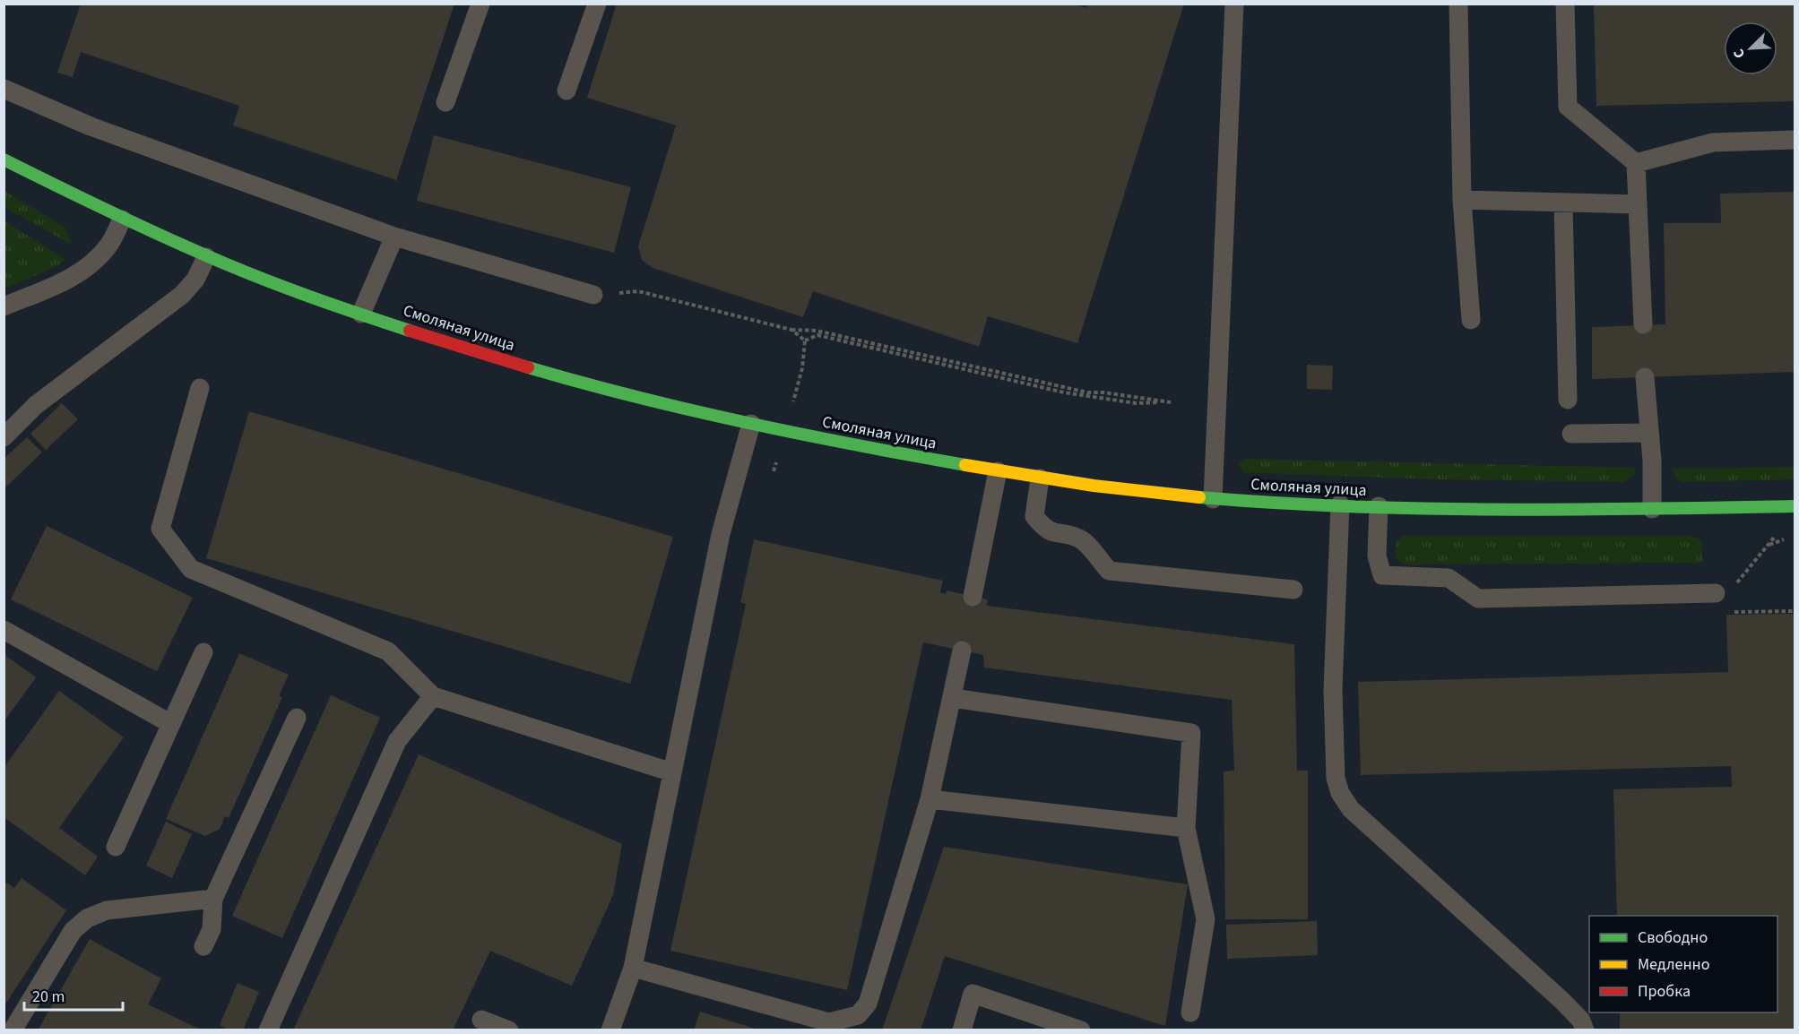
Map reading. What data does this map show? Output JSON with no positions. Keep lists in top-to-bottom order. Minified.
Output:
{"streets":{"street":["Смоляная улица"]},"legend":["Свободно","Медленно","Пробка"],"scale_bar":"20 m","north":"bottom left"}
